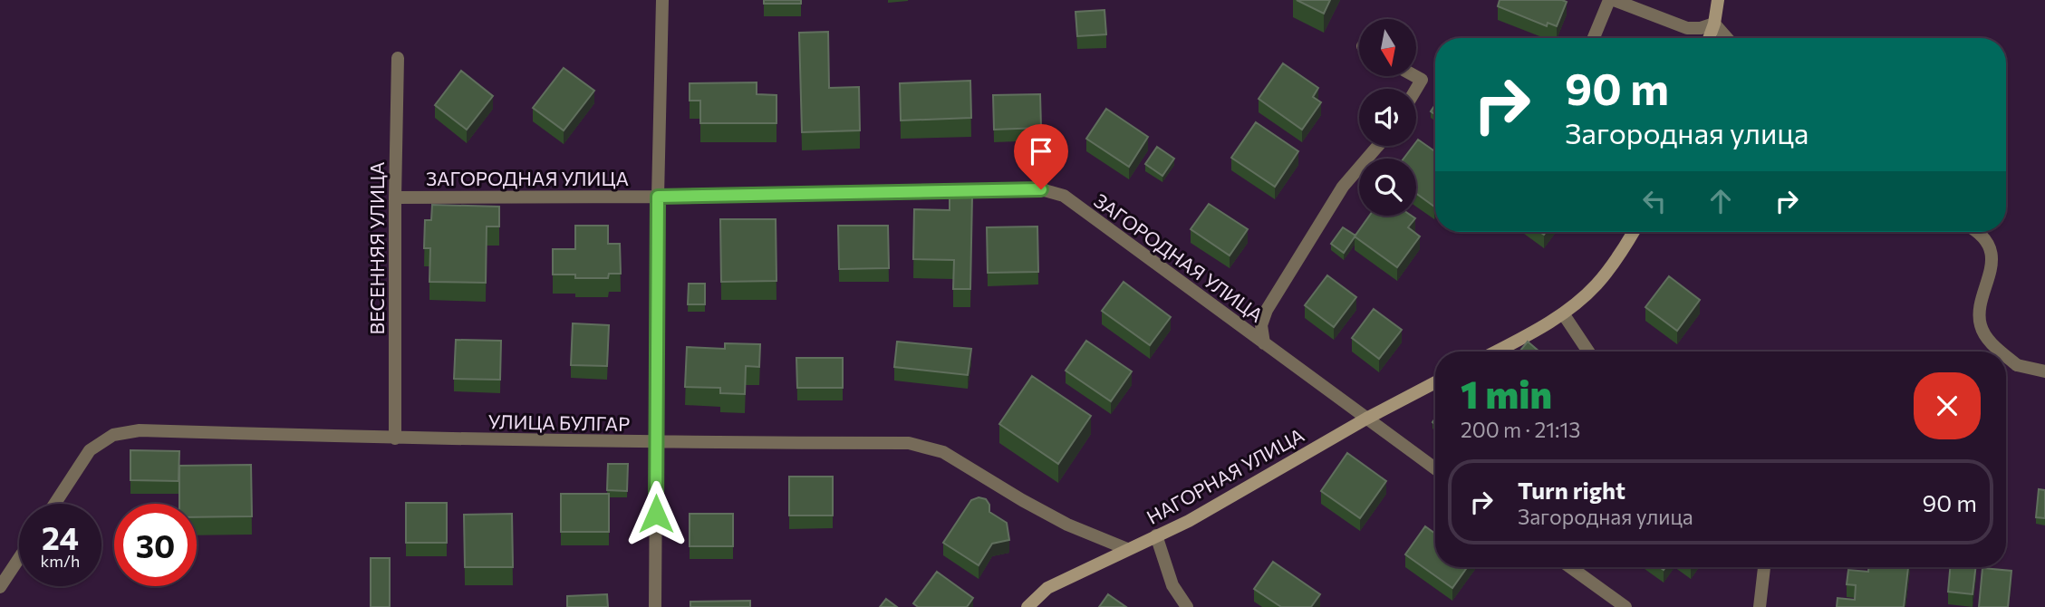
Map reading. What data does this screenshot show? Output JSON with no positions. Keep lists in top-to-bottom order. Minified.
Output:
{"streets":{"street":["ЗАГОРОДНАЯ УЛИЦА","ВЕСЕННЯЯ УЛИЦА","УЛИЦА БУЛГАР","НАГОРНАЯ УЛИЦА"]},"crossings":[["ЗАГОРОДНАЯ УЛИЦА","ВЕСЕННЯЯ УЛИЦА"],["ЗАГОРОДНАЯ УЛИЦА","НАГОРНАЯ УЛИЦА"],["ВЕСЕННЯЯ УЛИЦА","УЛИЦА БУЛГАР"],["УЛИЦА БУЛГАР","НАГОРНАЯ УЛИЦА"]],"north":"bottom","page":{"turn":["90 m","Загородная улица"],"heading":["1 min","200 m · 21:13"],"list":[{"name":"Turn right","note":"Загородная улица","value":"90 m"}],"speed":"24 km/h","limit":"30"}}
